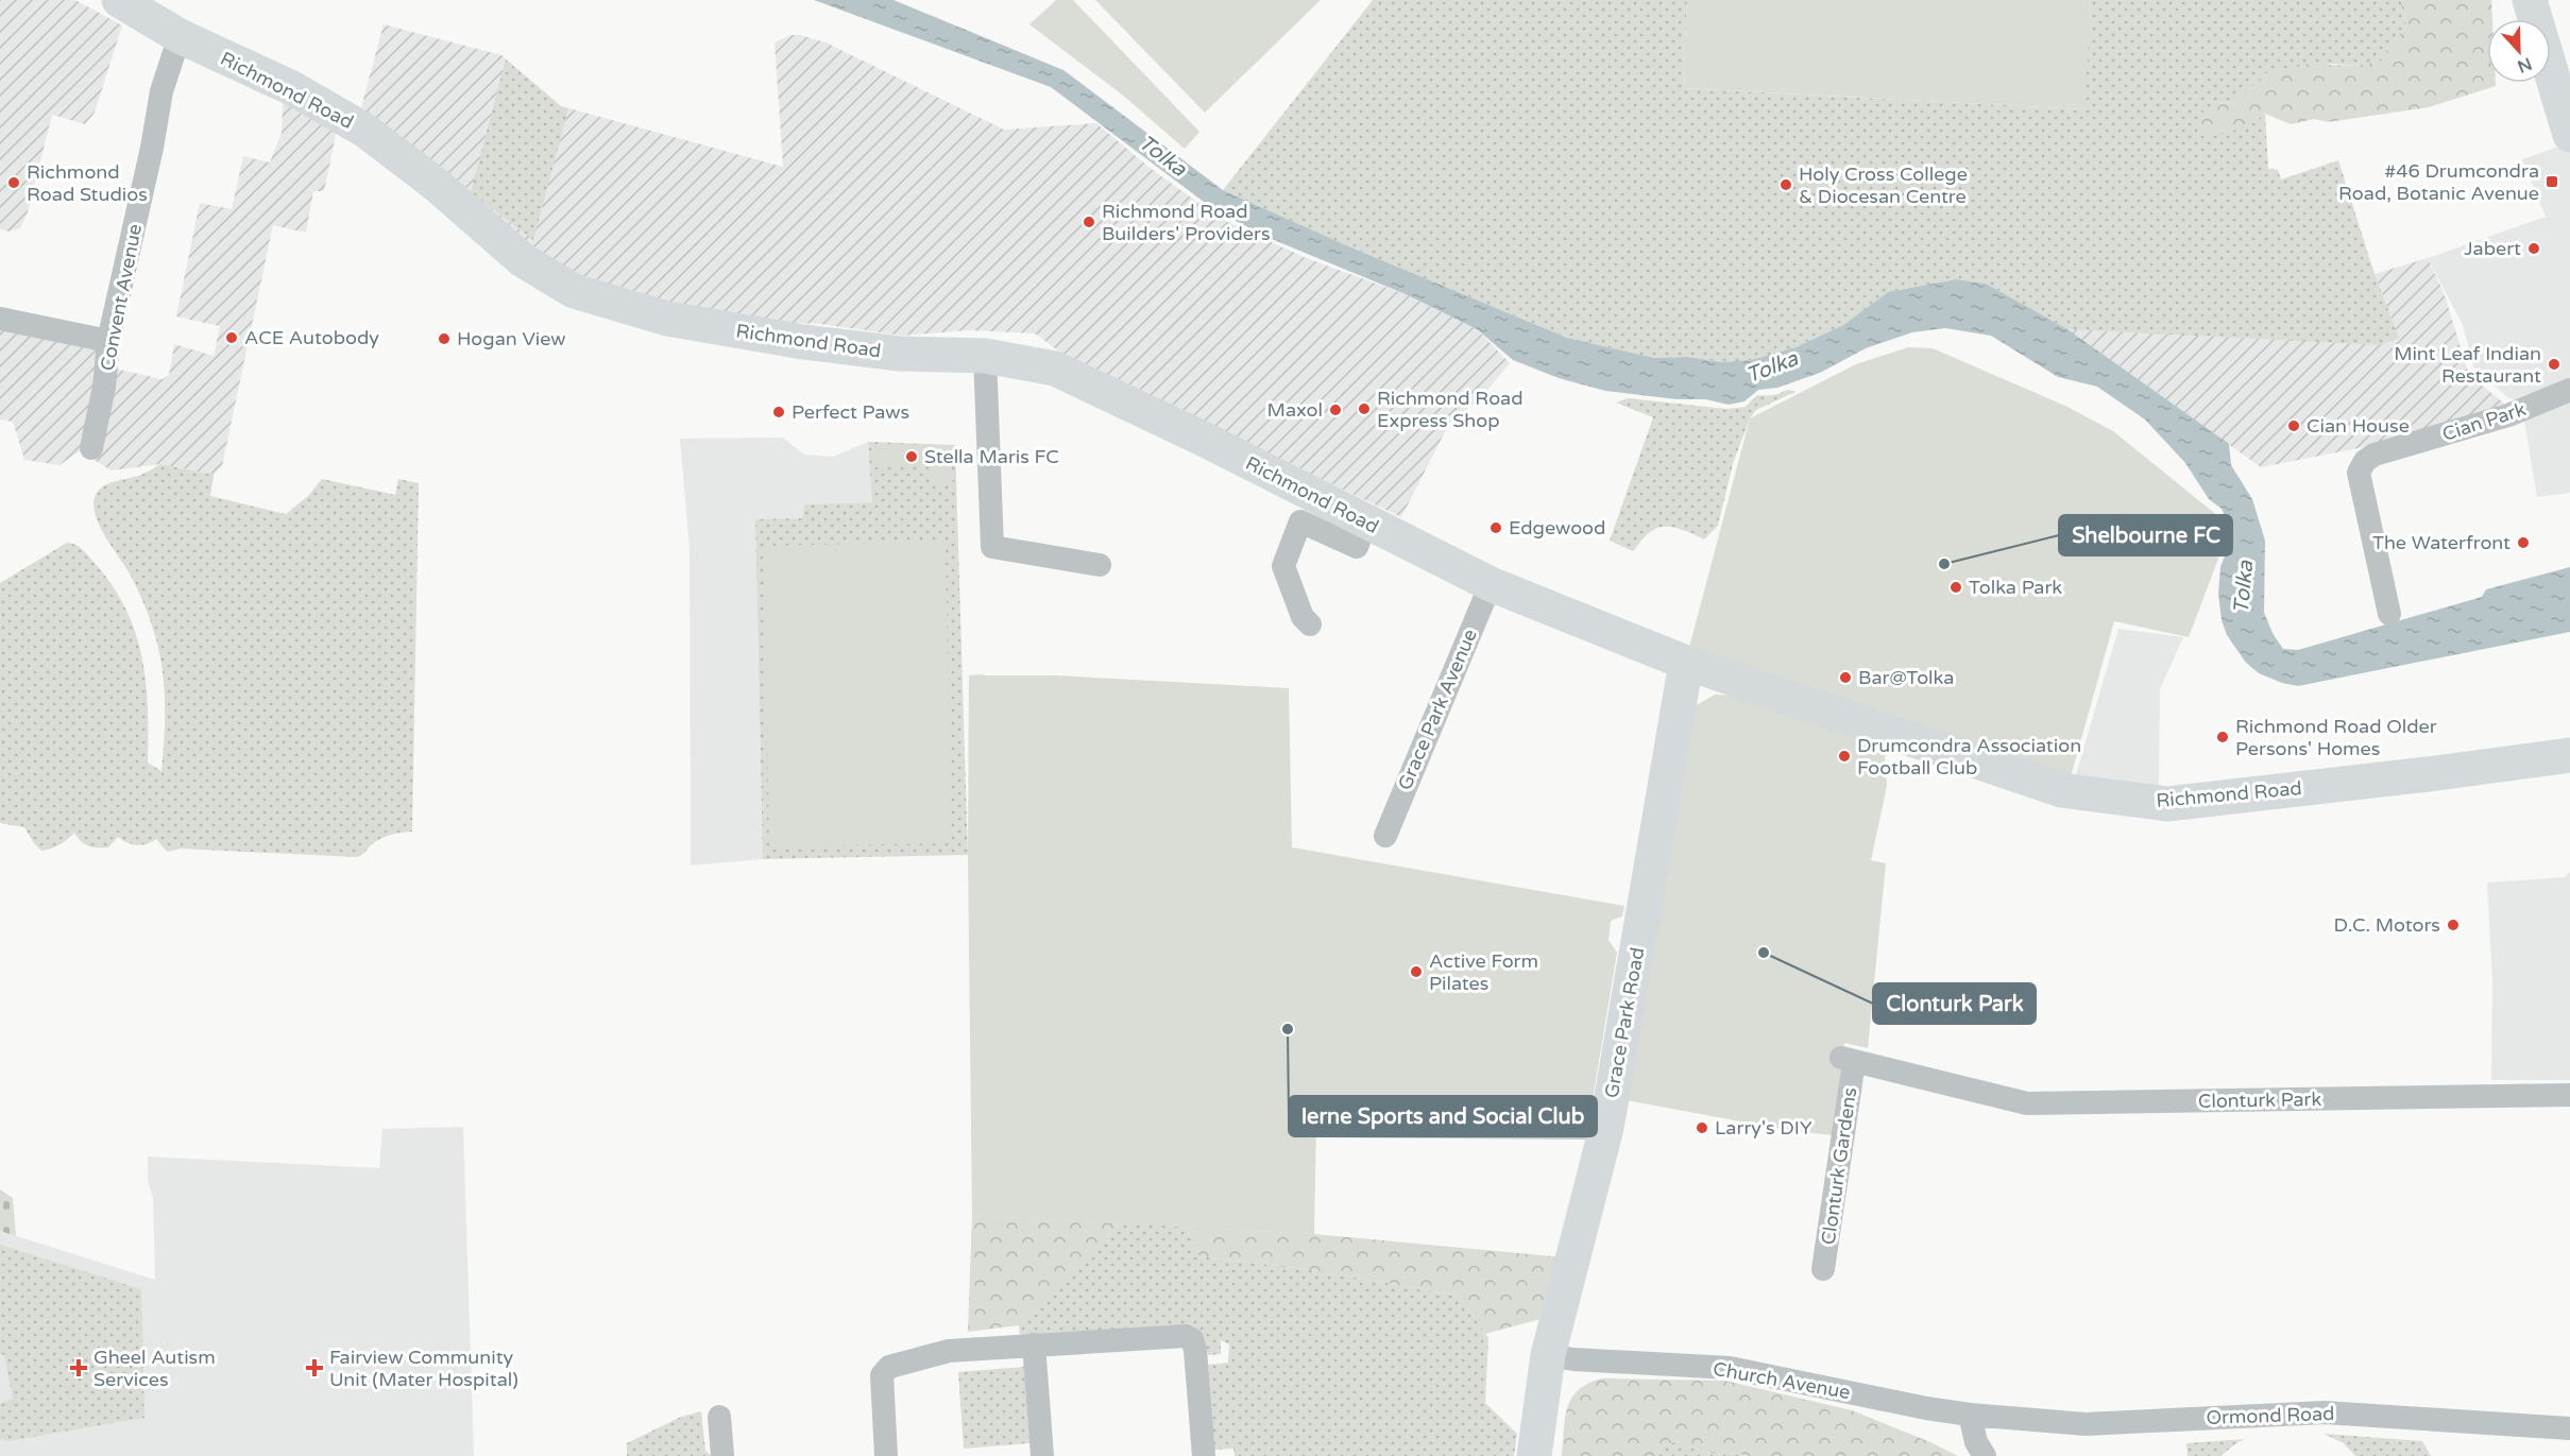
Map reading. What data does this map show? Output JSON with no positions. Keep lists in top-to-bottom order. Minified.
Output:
{"streets":{"street":["Richmond Road","Convent Avenue","Cian Park","Grace Park Avenue","Grace Park Road","Clonturk Park","Clonturk Gardens","Church Avenue","Ormond Road"]},"crossings":[["Richmond Road","Convent Avenue"],["Richmond Road","Grace Park Avenue"],["Richmond Road","Grace Park Road"],["Grace Park Road","Church Avenue"],["Clonturk Park","Clonturk Gardens"],["Church Avenue","Ormond Road"]],"water":["Tolka"],"places":{"transit":["#46 Drumcondra Road, Botanic Avenue"],"other":["Richmond Road Studios","Holy Cross College & Diocesan Centre","Richmond Road Builders' Providers","Jabert","ACE Autobody","Hogan View","Mint Leaf Indian Restaurant","Richmond Road Express Shop","Maxol","Perfect Paws","Cian House","Stella Maris FC","Edgewood","The Waterfront","Shelbourne FC","Tolka Park","Bar@Tolka","Richmond Road Older Persons' Homes","Drumcondra Association Football Club","D.C. Motors","Clonturk Park","Active Form Pilates","Ierne Sports and Social Club","Larry's DIY"],"health":["Gheel Autism Services","Fairview Community Unit (Mater Hospital)"]},"north":"bottom"}
